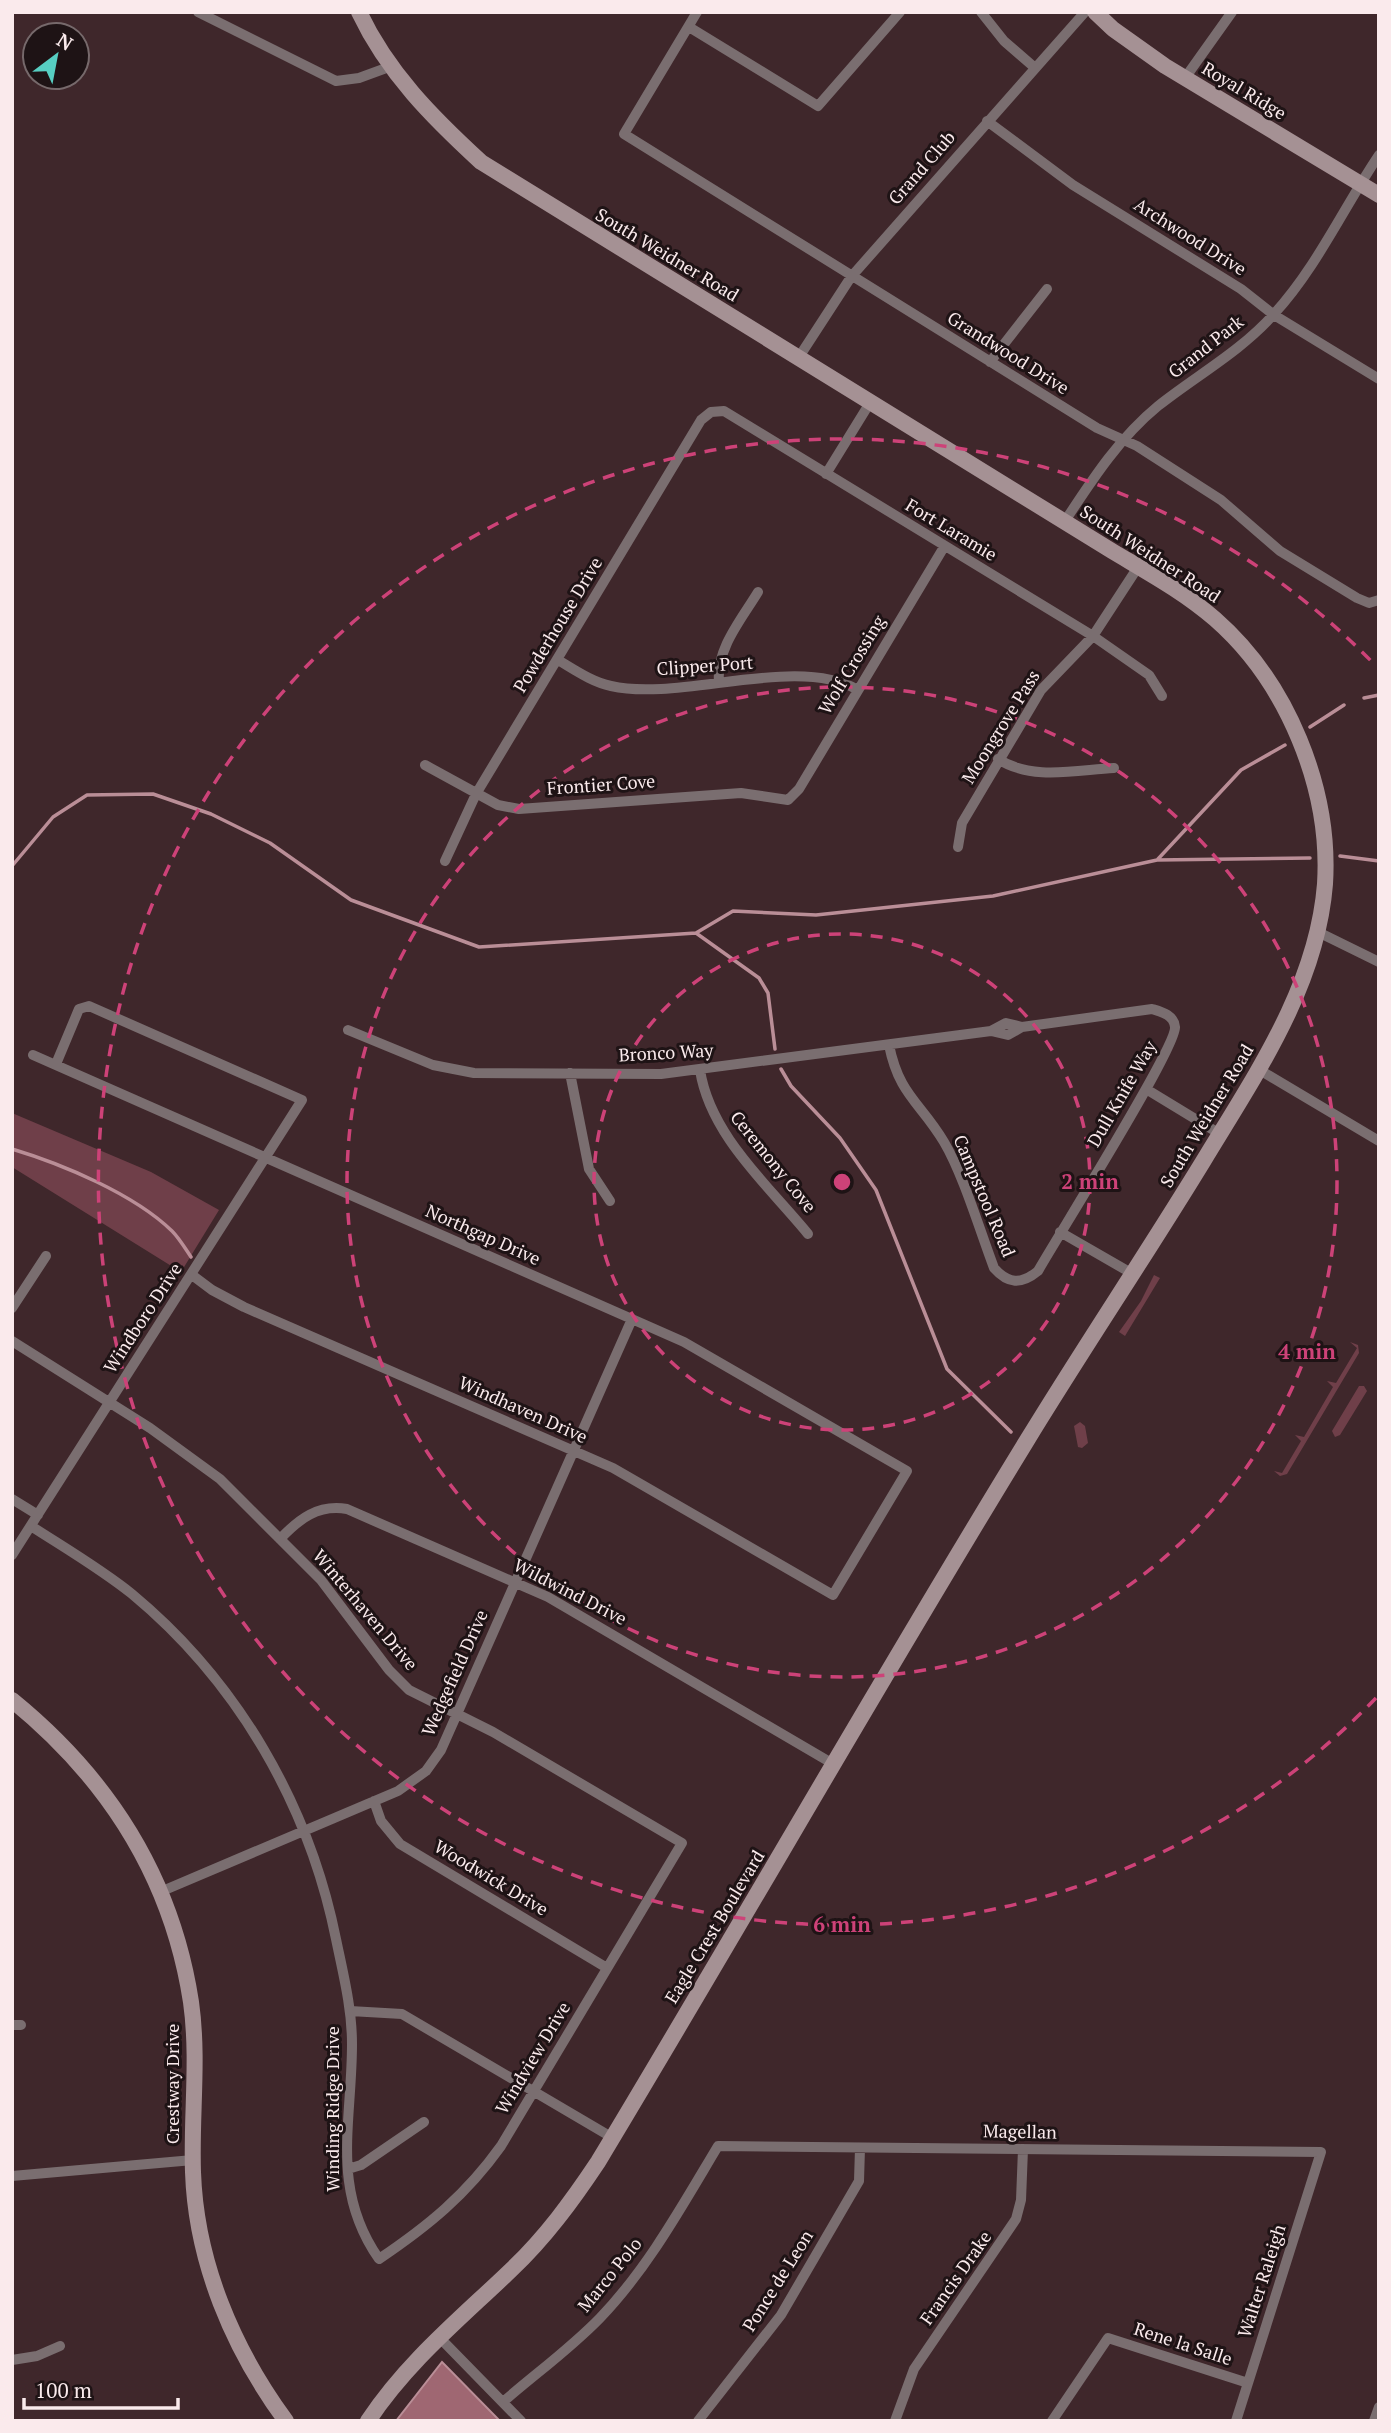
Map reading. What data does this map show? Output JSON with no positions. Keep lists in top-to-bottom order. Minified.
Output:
{"streets":{"main road":["Royal Ridge","South Weidner Road","Eagle Crest Boulevard","Crestway Drive"],"street":["Grand Club","Archwood Drive","Grand Park","Grandwood Drive","Fort Laramie","Powderhouse Drive","Wolf Crossing","Clipper Port","Moongrove Pass","Frontier Cove","Bronco Way","Dull Knife Way","Ceremony Cove","Campstool Road","Northgap Drive","Windboro Drive","Windhaven Drive","Wildwind Drive","Winterhaven Drive","Wedgefield Drive","Woodwick Drive","Windview Drive","Winding Ridge Drive","Magellan","Marco Polo","Francis Drake","Ponce de Leon","Walter Raleigh","Rene la Salle"]},"crossings":[["Royal Ridge","Grand Park"],["Grand Club","Archwood Drive"],["Grand Club","South Weidner Road"],["Grand Club","Grandwood Drive"],["Archwood Drive","Grand Park"],["South Weidner Road","Grand Park"],["South Weidner Road","Moongrove Pass"],["South Weidner Road","Eagle Crest Boulevard"],["Grand Park","Grandwood Drive"],["Fort Laramie","Powderhouse Drive"],["Fort Laramie","Wolf Crossing"],["Fort Laramie","Moongrove Pass"],["Powderhouse Drive","Clipper Port"],["Powderhouse Drive","Frontier Cove"],["Wolf Crossing","Clipper Port"],["Wolf Crossing","Frontier Cove"],["Bronco Way","Dull Knife Way"],["Bronco Way","Ceremony Cove"],["Bronco Way","Campstool Road"],["Dull Knife Way","Campstool Road"],["Northgap Drive","Windboro Drive"],["Northgap Drive","Windhaven Drive"],["Northgap Drive","Wedgefield Drive"],["Windboro Drive","Windhaven Drive"],["Windboro Drive","Winterhaven Drive"],["Windboro Drive","Winding Ridge Drive"],["Windhaven Drive","Wedgefield Drive"],["Wildwind Drive","Winterhaven Drive"],["Wildwind Drive","Wedgefield Drive"],["Wildwind Drive","Eagle Crest Boulevard"],["Winterhaven Drive","Wedgefield Drive"],["Winterhaven Drive","Windview Drive"],["Wedgefield Drive","Woodwick Drive"],["Wedgefield Drive","Crestway Drive"],["Wedgefield Drive","Winding Ridge Drive"],["Woodwick Drive","Windview Drive"],["Windview Drive","Winding Ridge Drive"],["Magellan","Marco Polo"],["Magellan","Francis Drake"],["Magellan","Ponce de Leon"],["Magellan","Walter Raleigh"],["Walter Raleigh","Rene la Salle"]],"scale_bar":"100 m","north":"top right","rings":["2 min","4 min","6 min"]}
